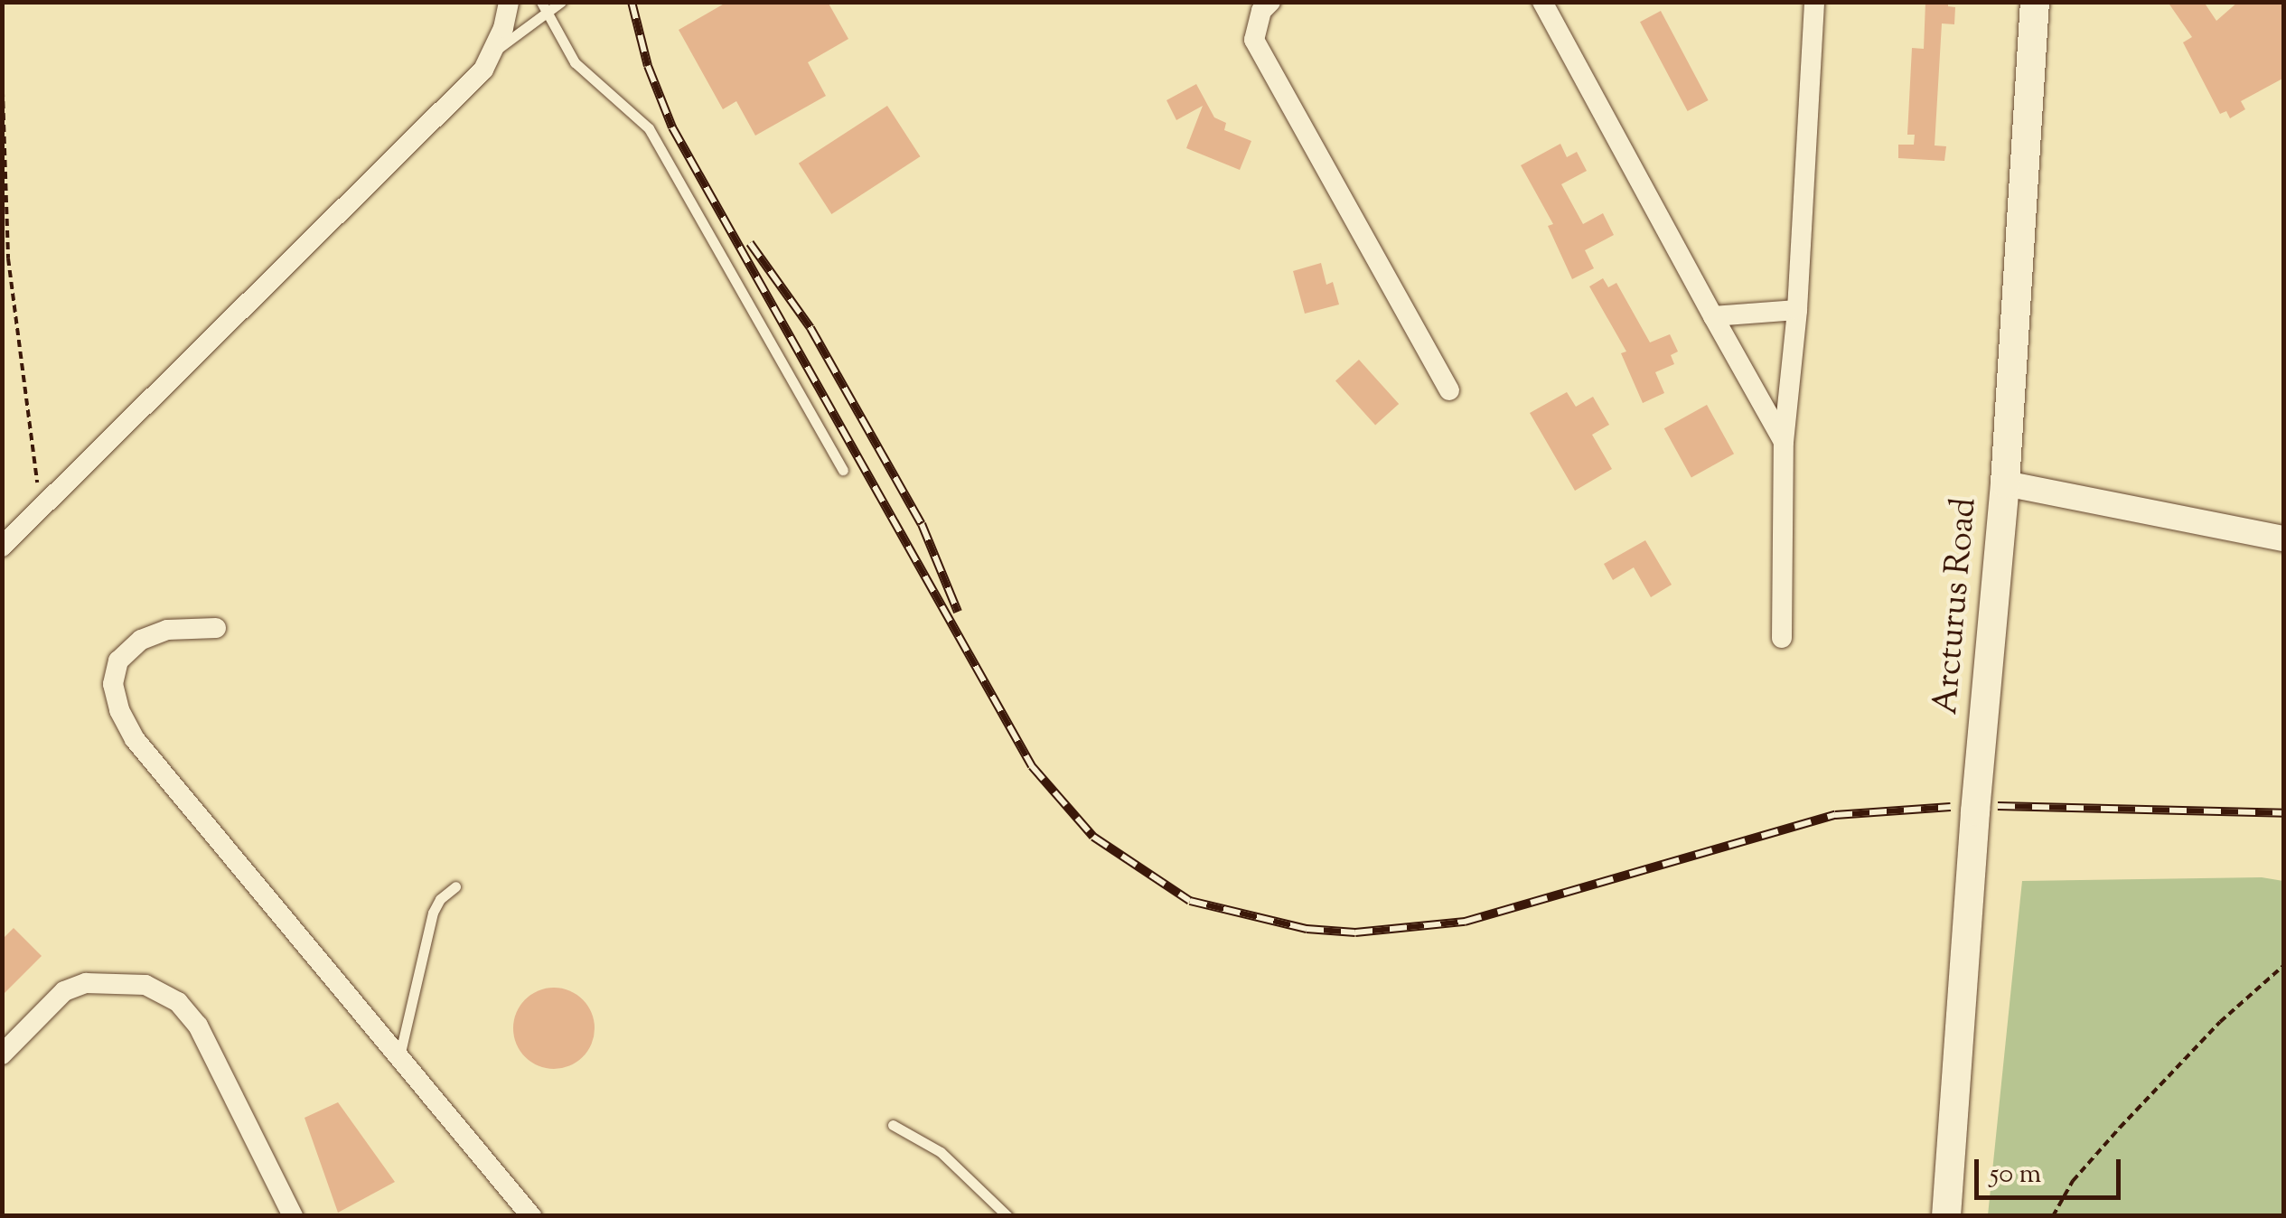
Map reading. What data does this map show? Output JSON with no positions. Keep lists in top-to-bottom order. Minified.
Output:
{"streets":{"main road":["Arcturus Road"]},"scale_bar":"50 m"}
